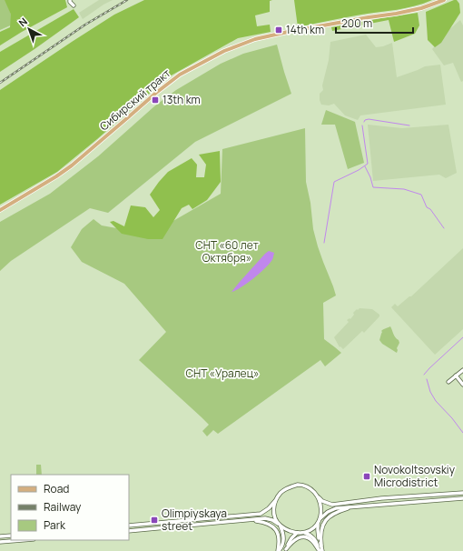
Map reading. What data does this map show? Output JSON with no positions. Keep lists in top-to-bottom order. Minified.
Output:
{"streets":{"main road":["Сибирский тракт"]},"parks":["СНТ «60 лет Октября»","СНТ «Уралец»"],"places":{"transit":["14th km","13th km","Novokoltsovskiy Microdistrict","Olimpiyskaya street"]},"legend":["Road","Railway","Park"],"scale_bar":"200 m","north":"top left"}
